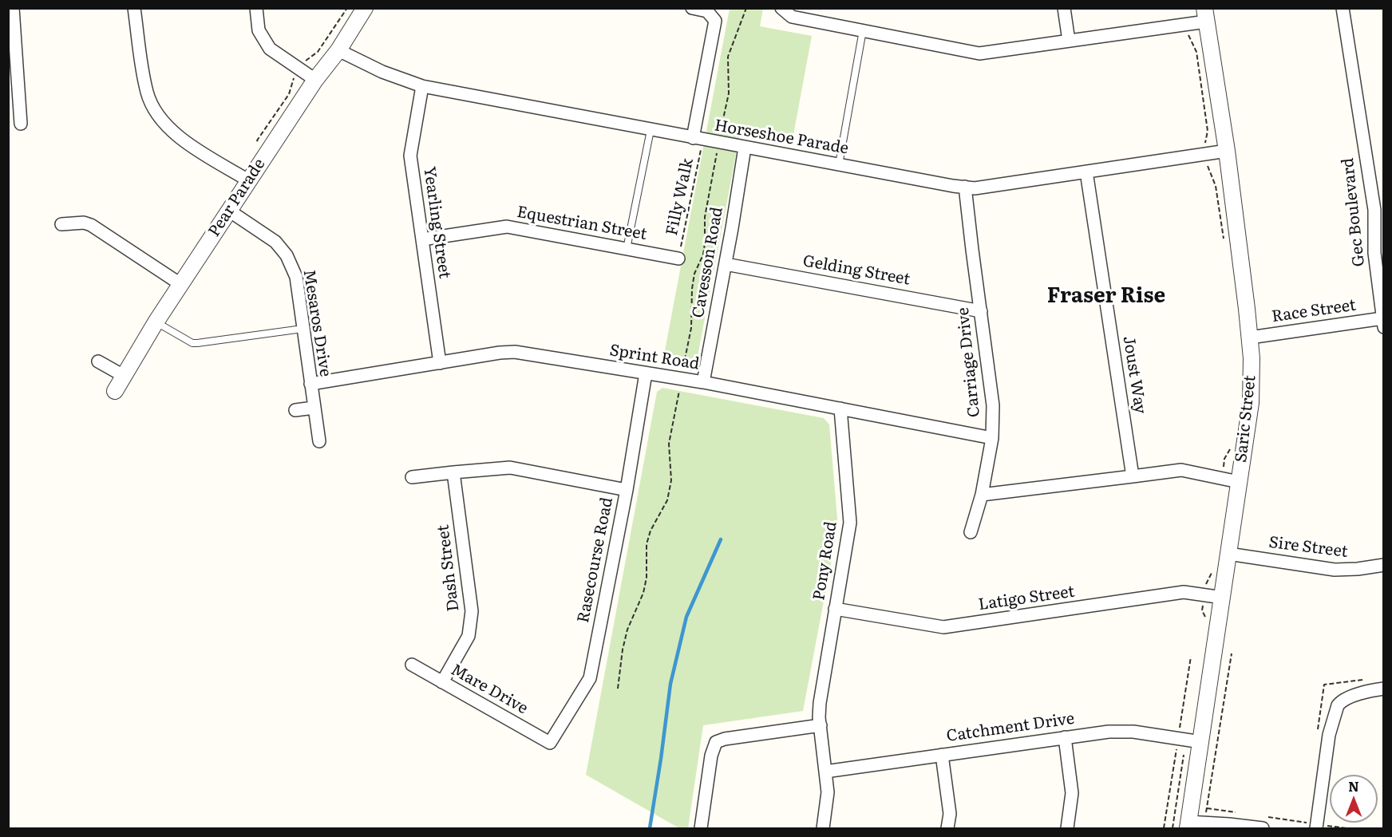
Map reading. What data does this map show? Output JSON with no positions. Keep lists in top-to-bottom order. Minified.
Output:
{"streets":{"street":["Horseshoe Parade","Pear Parade","Gec Boulevard","Yearling Street","Equestrian Street","Cavesson Road","Gelding Street","Race Street","Mesaros Drive","Sprint Road","Carriage Drive","Joust Way","Saric Street","Sire Street","Rasecourse Road","Pony Road","Dash Street","Latigo Street","Mare Drive","Catchment Drive"],"path":["Filly Walk"]},"crossings":[["Horseshoe Parade","Filly Walk"],["Horseshoe Parade","Pear Parade"],["Horseshoe Parade","Yearling Street"],["Horseshoe Parade","Cavesson Road"],["Horseshoe Parade","Carriage Drive"],["Horseshoe Parade","Joust Way"],["Horseshoe Parade","Saric Street"],["Filly Walk","Equestrian Street"],["Pear Parade","Mesaros Drive"],["Gec Boulevard","Race Street"],["Yearling Street","Equestrian Street"],["Yearling Street","Sprint Road"],["Cavesson Road","Gelding Street"],["Cavesson Road","Sprint Road"],["Gelding Street","Carriage Drive"],["Race Street","Saric Street"],["Mesaros Drive","Sprint Road"],["Sprint Road","Carriage Drive"],["Sprint Road","Rasecourse Road"],["Sprint Road","Pony Road"],["Saric Street","Sire Street"],["Saric Street","Latigo Street"],["Saric Street","Catchment Drive"],["Rasecourse Road","Mare Drive"],["Pony Road","Latigo Street"],["Pony Road","Catchment Drive"],["Dash Street","Mare Drive"]],"districts":["Fraser Rise"],"north":"top"}
